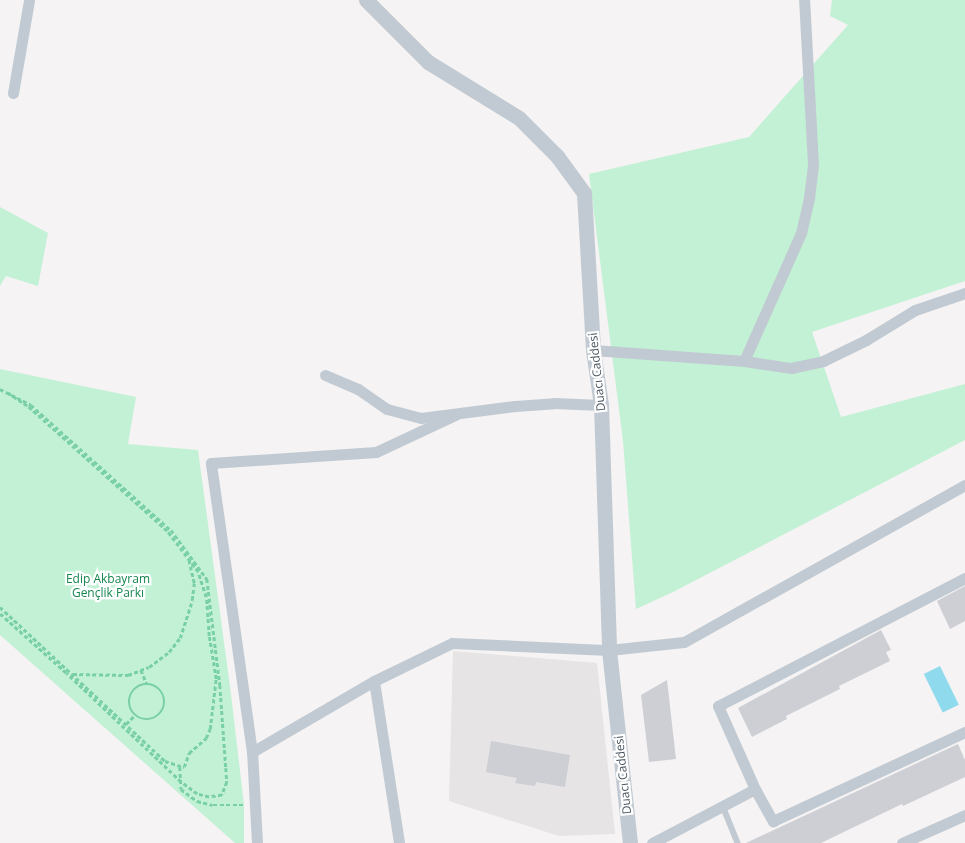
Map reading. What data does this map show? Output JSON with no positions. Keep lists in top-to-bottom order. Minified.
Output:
{"streets":{"street":["Duacı Caddesi"]},"parks":["Edip Akbayram Gençlik Parkı"]}
